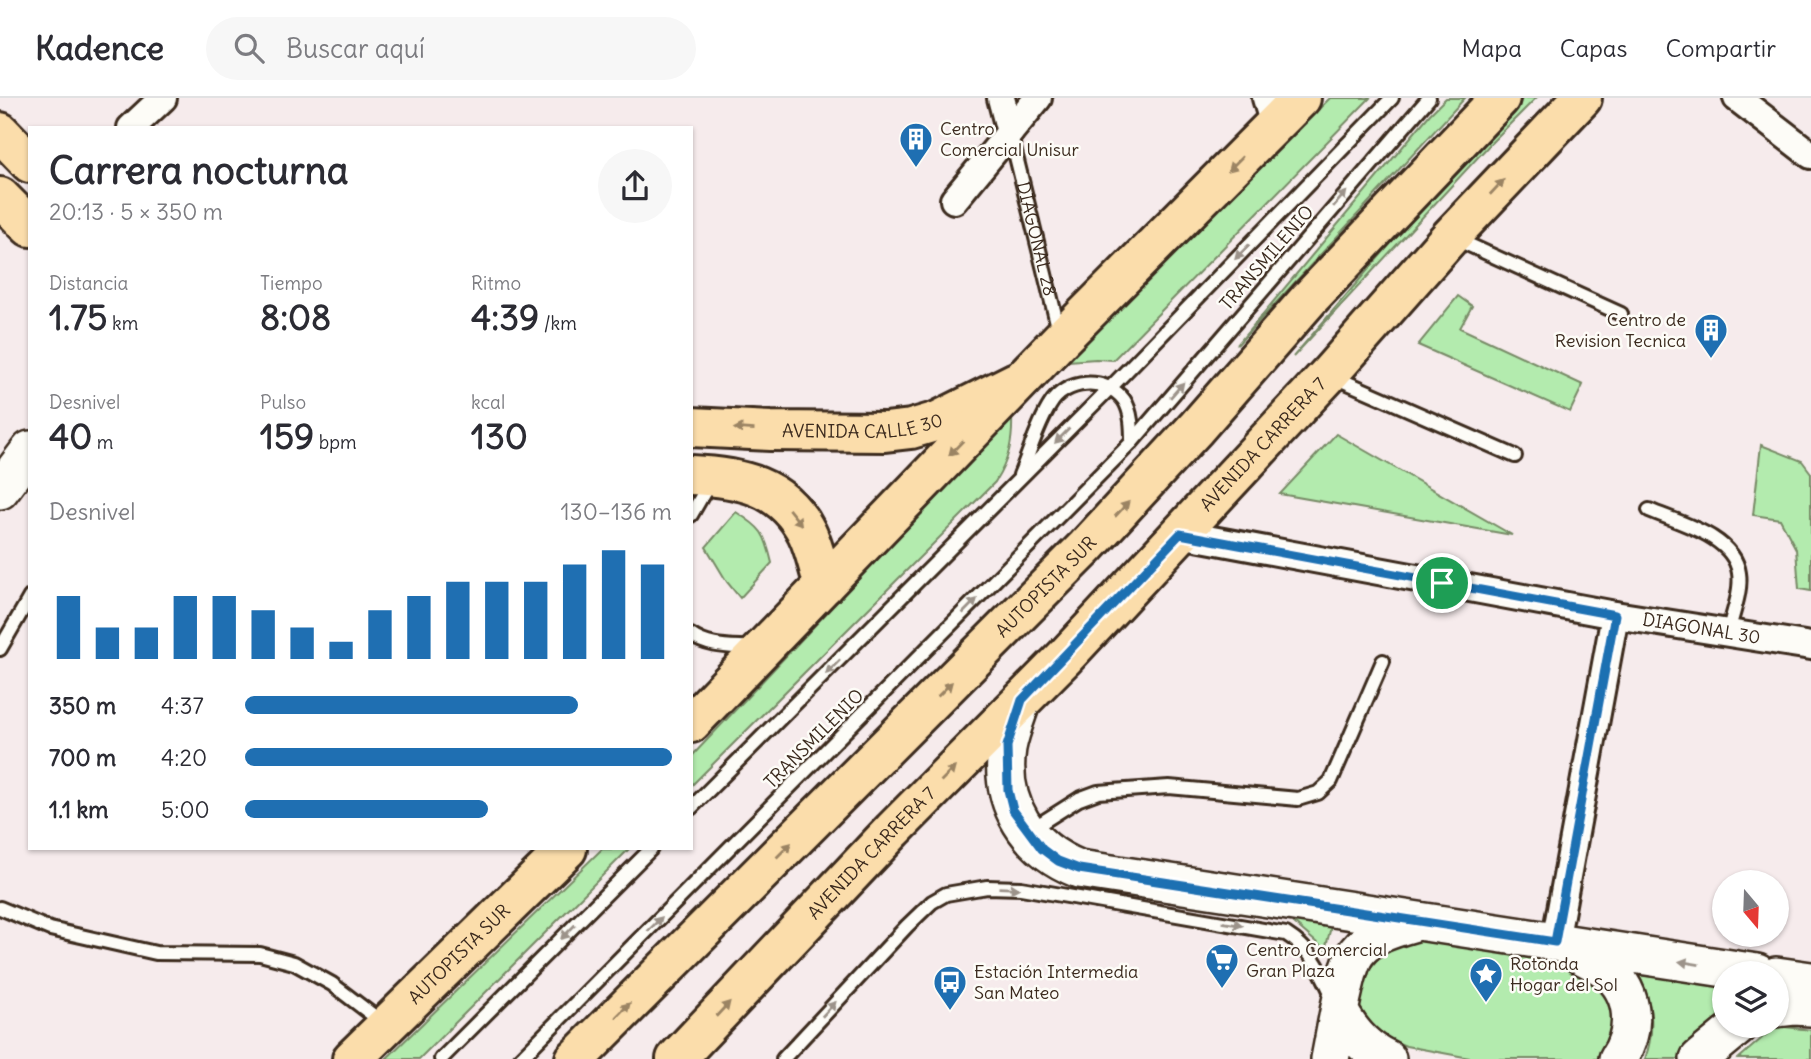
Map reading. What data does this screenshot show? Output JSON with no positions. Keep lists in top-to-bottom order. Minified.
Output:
{"streets":{"main road":["AVENIDA CALLE 30","AVENIDA CARRERA 7","AUTOPISTA SUR"],"street":["DIAGONAL 28","DIAGONAL 30"],"lane":["TRANSMILENIO"]},"crossings":[["AVENIDA CARRERA 7","DIAGONAL 30"]],"one_way":["AVENIDA CALLE 30"],"places":{"building":["Centro Comercial Unisur","Centro de Revision Tecnica"],"supermarket":["Centro Comercial Gran Plaza"],"place":["Rotonda Hogar del Sol"],"bus stop":["Estación Intermedia San Mateo"]},"north":"bottom","page":{"header":"Kadence","search":"Buscar aquí","nav":["Mapa","Capas","Compartir"],"heading":["Carrera nocturna","20:13 · 5 × 350 m"],"stats":[["Distancia","1.75 km"],["Tiempo","8:08"],["Ritmo","4:39 /km"],["Desnivel","40 m"],["Pulso","159 bpm"],["kcal","130"]],"chart":["Desnivel","130–136 m"],"list":[{"name":"350 m","note":"4:37"},{"name":"700 m","note":"4:20"},{"name":"1.1 km","note":"5:00"}]}}
